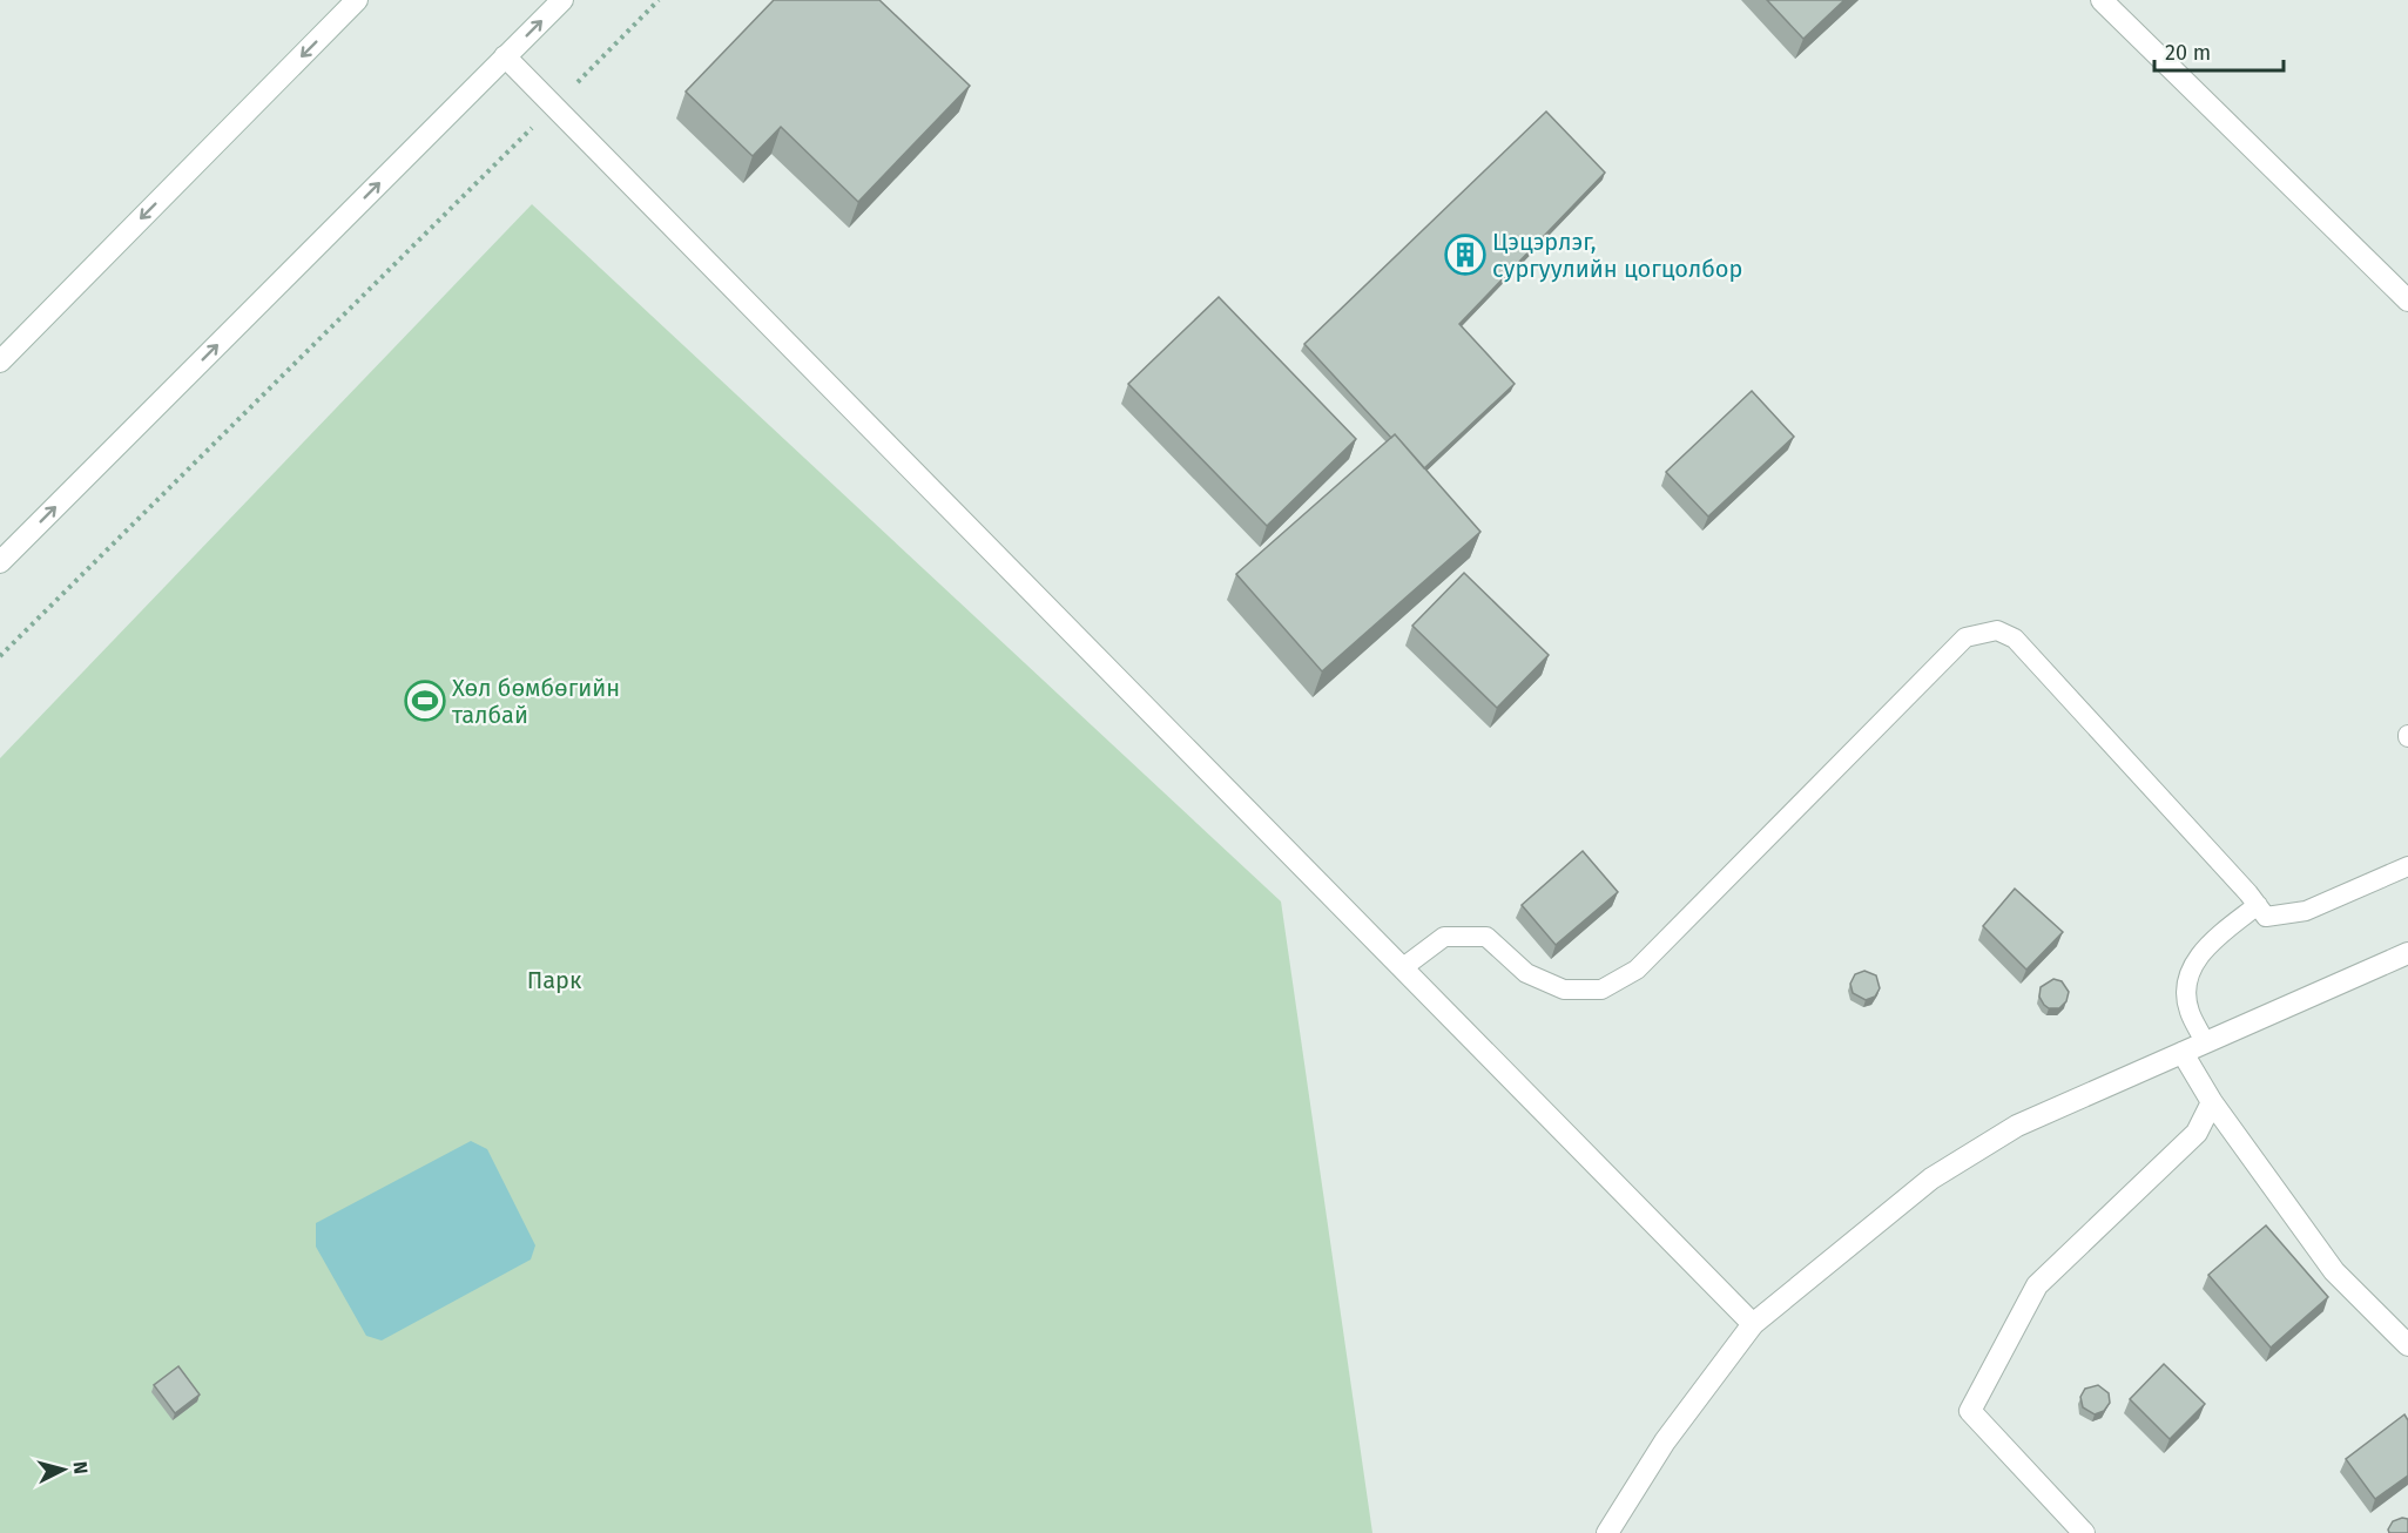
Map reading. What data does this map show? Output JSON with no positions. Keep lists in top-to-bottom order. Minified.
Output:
{"parks":["Парк"],"places":{"building":["Цэцэрлэг, сургуулийн цогцолбор"],"sports":["Хөл бөмбөгийн талбай"]},"scale_bar":"20 m","north":"right"}
